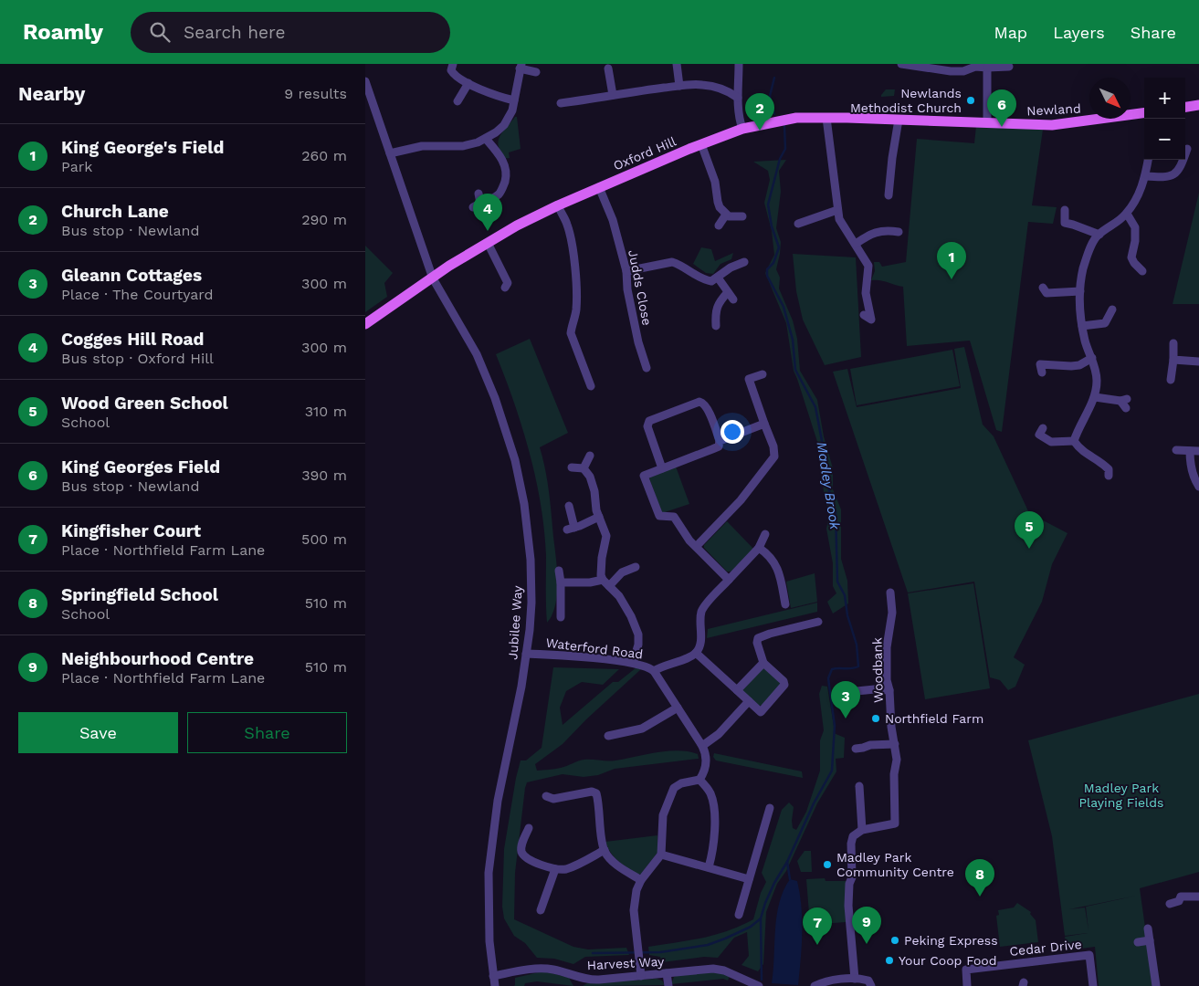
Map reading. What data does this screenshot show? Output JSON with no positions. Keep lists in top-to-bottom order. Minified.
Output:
{"streets":{"main road":["Newland","Oxford Hill"],"street":["Judds Close","Jubilee Way","Waterford Road","Woodbank","Cedar Drive","Harvest Way"]},"crossings":[["Newland","Oxford Hill"],["Oxford Hill","Judds Close"],["Oxford Hill","Jubilee Way"],["Jubilee Way","Waterford Road"],["Jubilee Way","Harvest Way"]],"water":["Madley Brook"],"parks":["Madley Park Playing Fields"],"places":["Newlands Methodist Church","Northfield Farm","Madley Park Community Centre","Peking Express","Your Coop Food"],"north":"bottom right","page":{"header":"Roamly","search":"Search here","nav":["Map","Layers","Share"],"heading":["Nearby","9 results"],"map_buttons":["+","−"],"pins":["6","2","4","1","5","3","8","9","7"],"list":[{"mark":"1","name":"King George's Field","note":"Park","value":"260 m"},{"mark":"2","name":"Church Lane","note":"Bus stop · Newland","value":"290 m"},{"mark":"3","name":"Gleann Cottages","note":"Place · The Courtyard","value":"300 m"},{"mark":"4","name":"Cogges Hill Road","note":"Bus stop · Oxford Hill","value":"300 m"},{"mark":"5","name":"Wood Green School","note":"School","value":"310 m"},{"mark":"6","name":"King Georges Field","note":"Bus stop · Newland","value":"390 m"},{"mark":"7","name":"Kingfisher Court","note":"Place · Northfield Farm Lane","value":"500 m"},{"mark":"8","name":"Springfield School","note":"School","value":"510 m"},{"mark":"9","name":"Neighbourhood Centre","note":"Place · Northfield Farm Lane","value":"510 m"}],"buttons":["Save","Share"]}}
